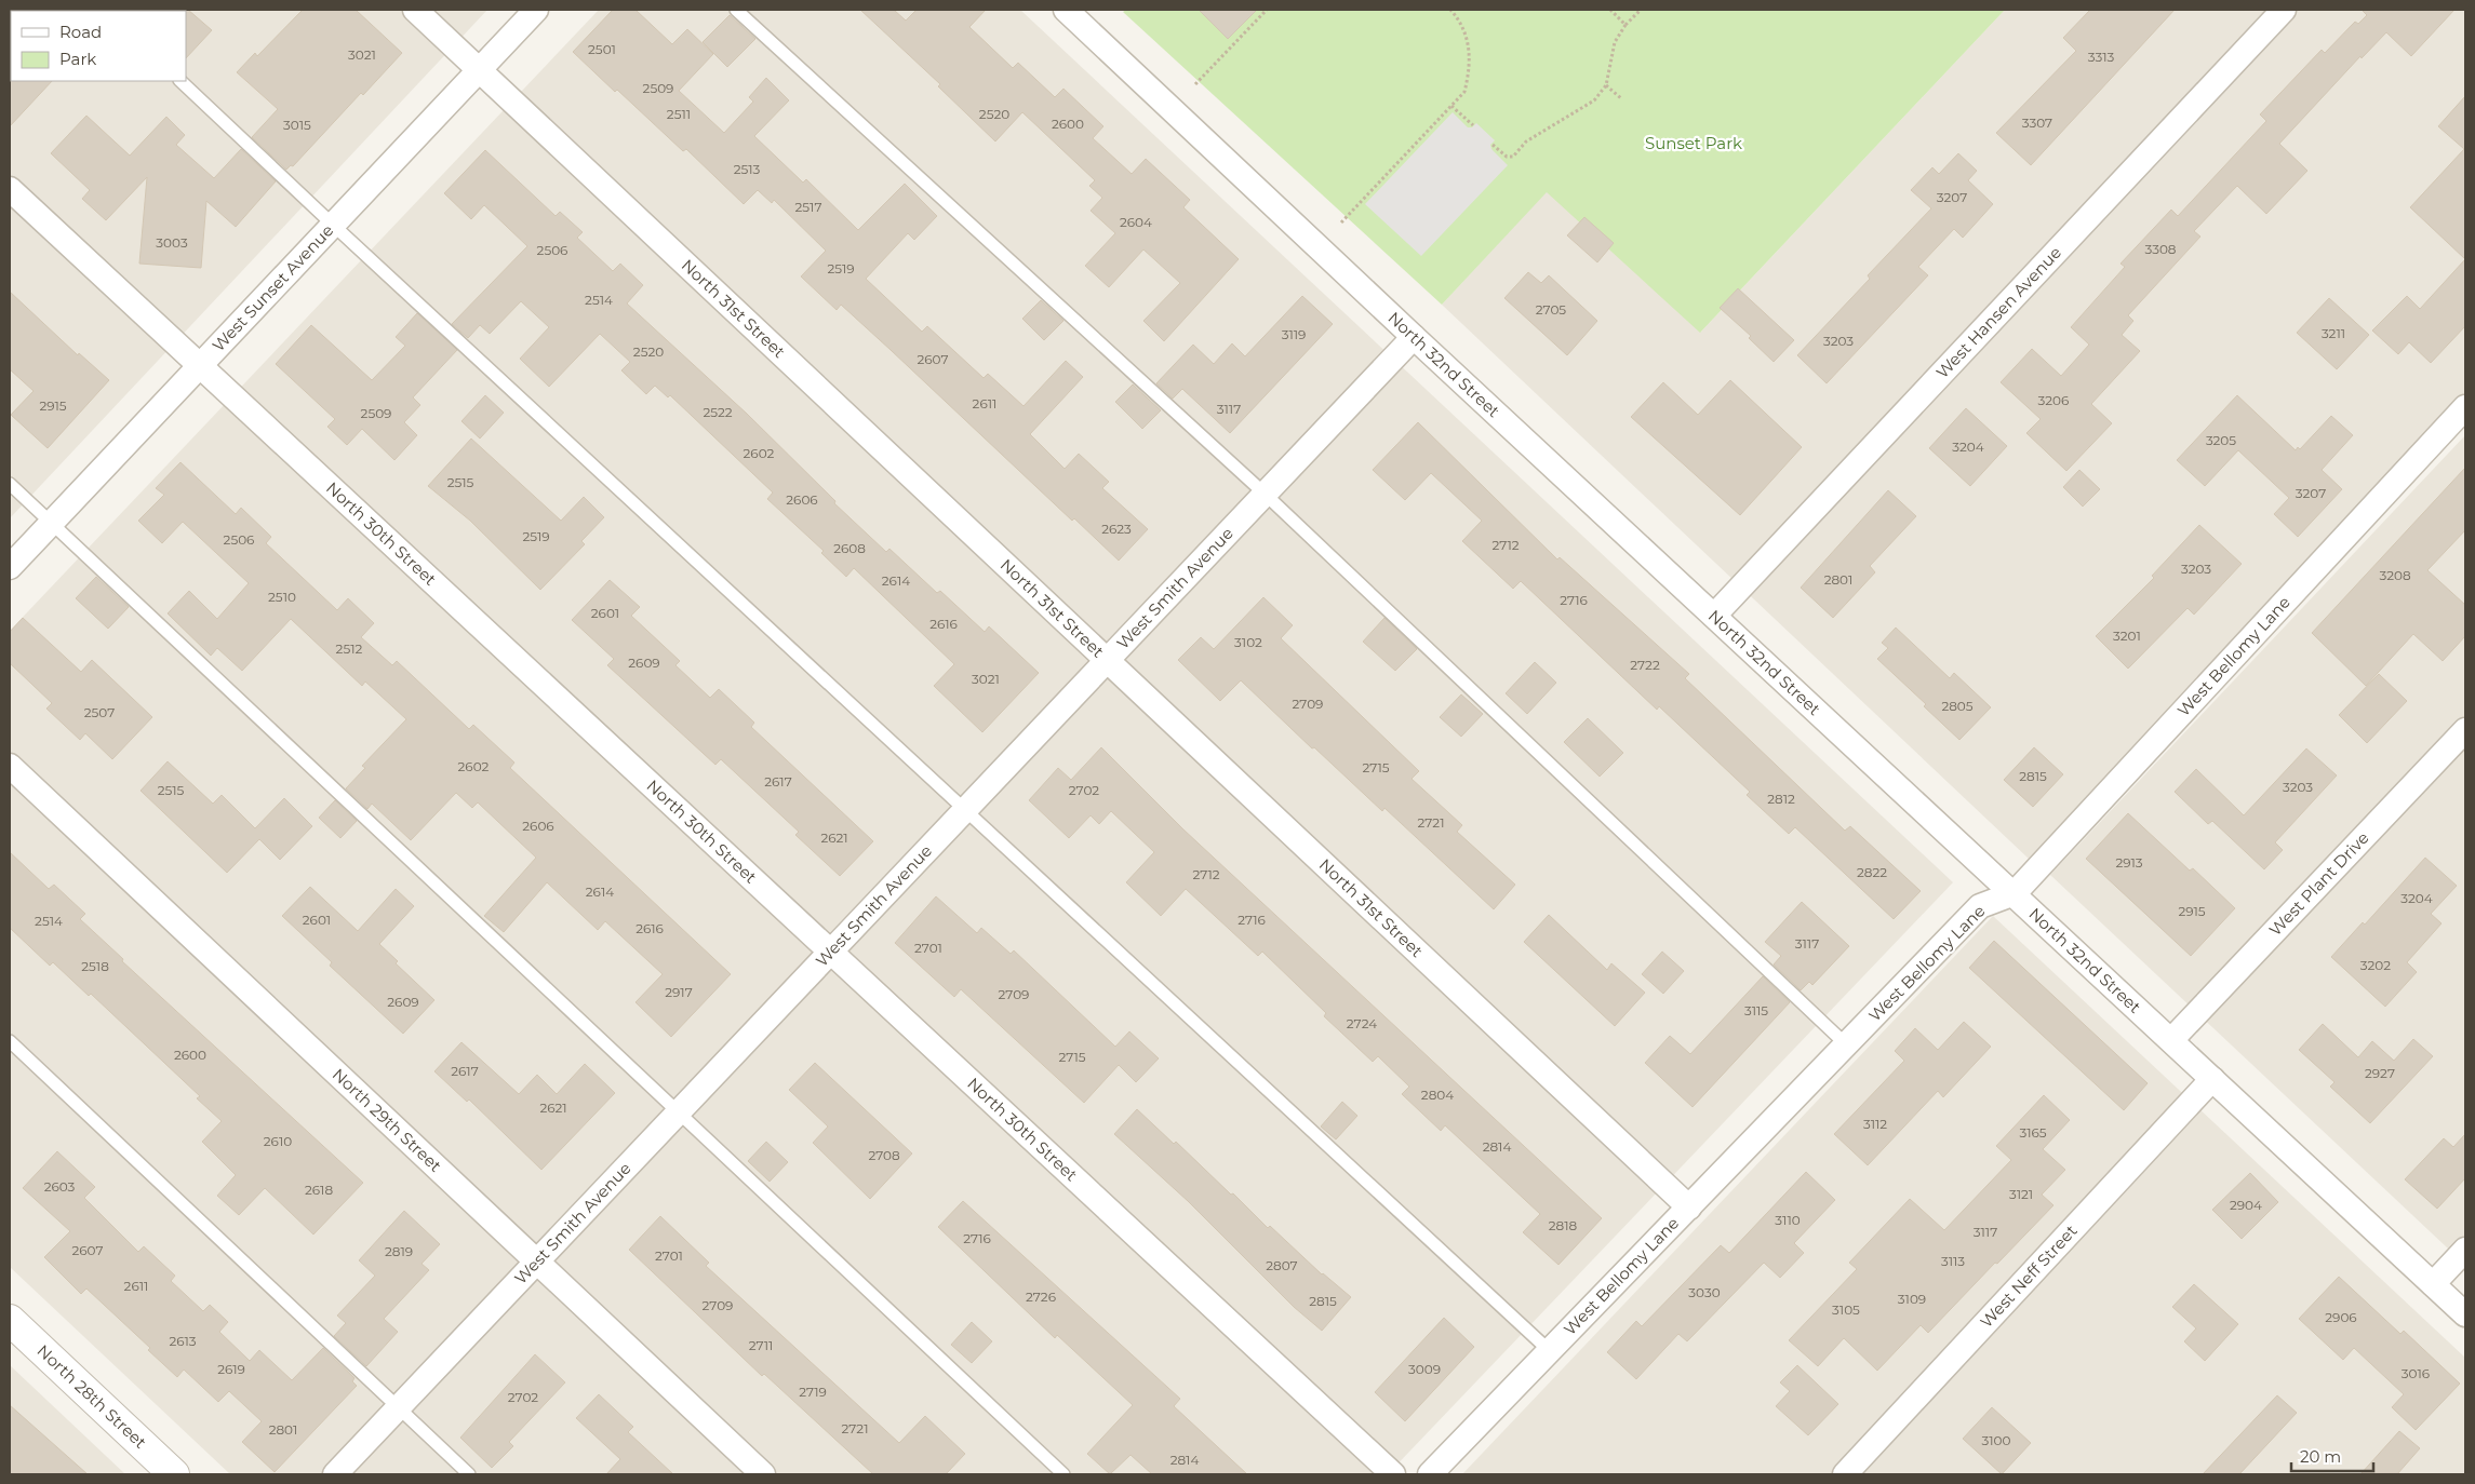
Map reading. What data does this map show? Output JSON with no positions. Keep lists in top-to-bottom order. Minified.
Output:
{"streets":{"street":["West Sunset Avenue","North 31st Street","West Hansen Avenue","North 32nd Street","North 30th Street","West Smith Avenue","West Bellomy Lane","West Plant Drive","North 29th Street","West Neff Street","North 28th Street"]},"crossings":[["West Sunset Avenue","North 31st Street"],["West Sunset Avenue","North 30th Street"],["North 31st Street","West Smith Avenue"],["North 31st Street","West Bellomy Lane"],["West Hansen Avenue","North 32nd Street"],["North 32nd Street","West Smith Avenue"],["North 32nd Street","West Bellomy Lane"],["North 32nd Street","West Plant Drive"],["North 32nd Street","West Neff Street"],["North 30th Street","West Smith Avenue"],["West Smith Avenue","North 29th Street"]],"parks":["Sunset Park"],"house_numbers":["2501","3021","3313","2509","2511","2520","3307","2600","3015","2513","3207","2517","2604","3003","3308","2506","2519","2514","2705","3211","3119","3203","2520","2607","3206","2611","2915","3117","2522","2509","3205","3204","2602","2515","3207","2606","2623","2519","2506","2712","2608","3203","3208","2801","2614","2510","2716","2601","2616","3201","3102","2512","2609","2722","3021","2709","2805","2507","2602","2715","2815","2617","3203","2515","2702","2812","2721","2606","2621","2913","2822","2712","2614","3204","2915","2601","2716","2514","2616","3117","2701","3202","2518","2917","2709","2609","3115","2724","2600","2715","2617","2927","2804","2621","3112","3165","2610","2814","2708","2603","2618","3121","2904","3110","2818","3117","2716","2607","2819","2701","3113","2807","2611","3030","2726","3109","2815","2709","3105","2906","2613","2711","2619","3009","3016","2719","2702","2721","2801","3100","2814"],"legend":["Road","Park"],"scale_bar":"20 m"}
